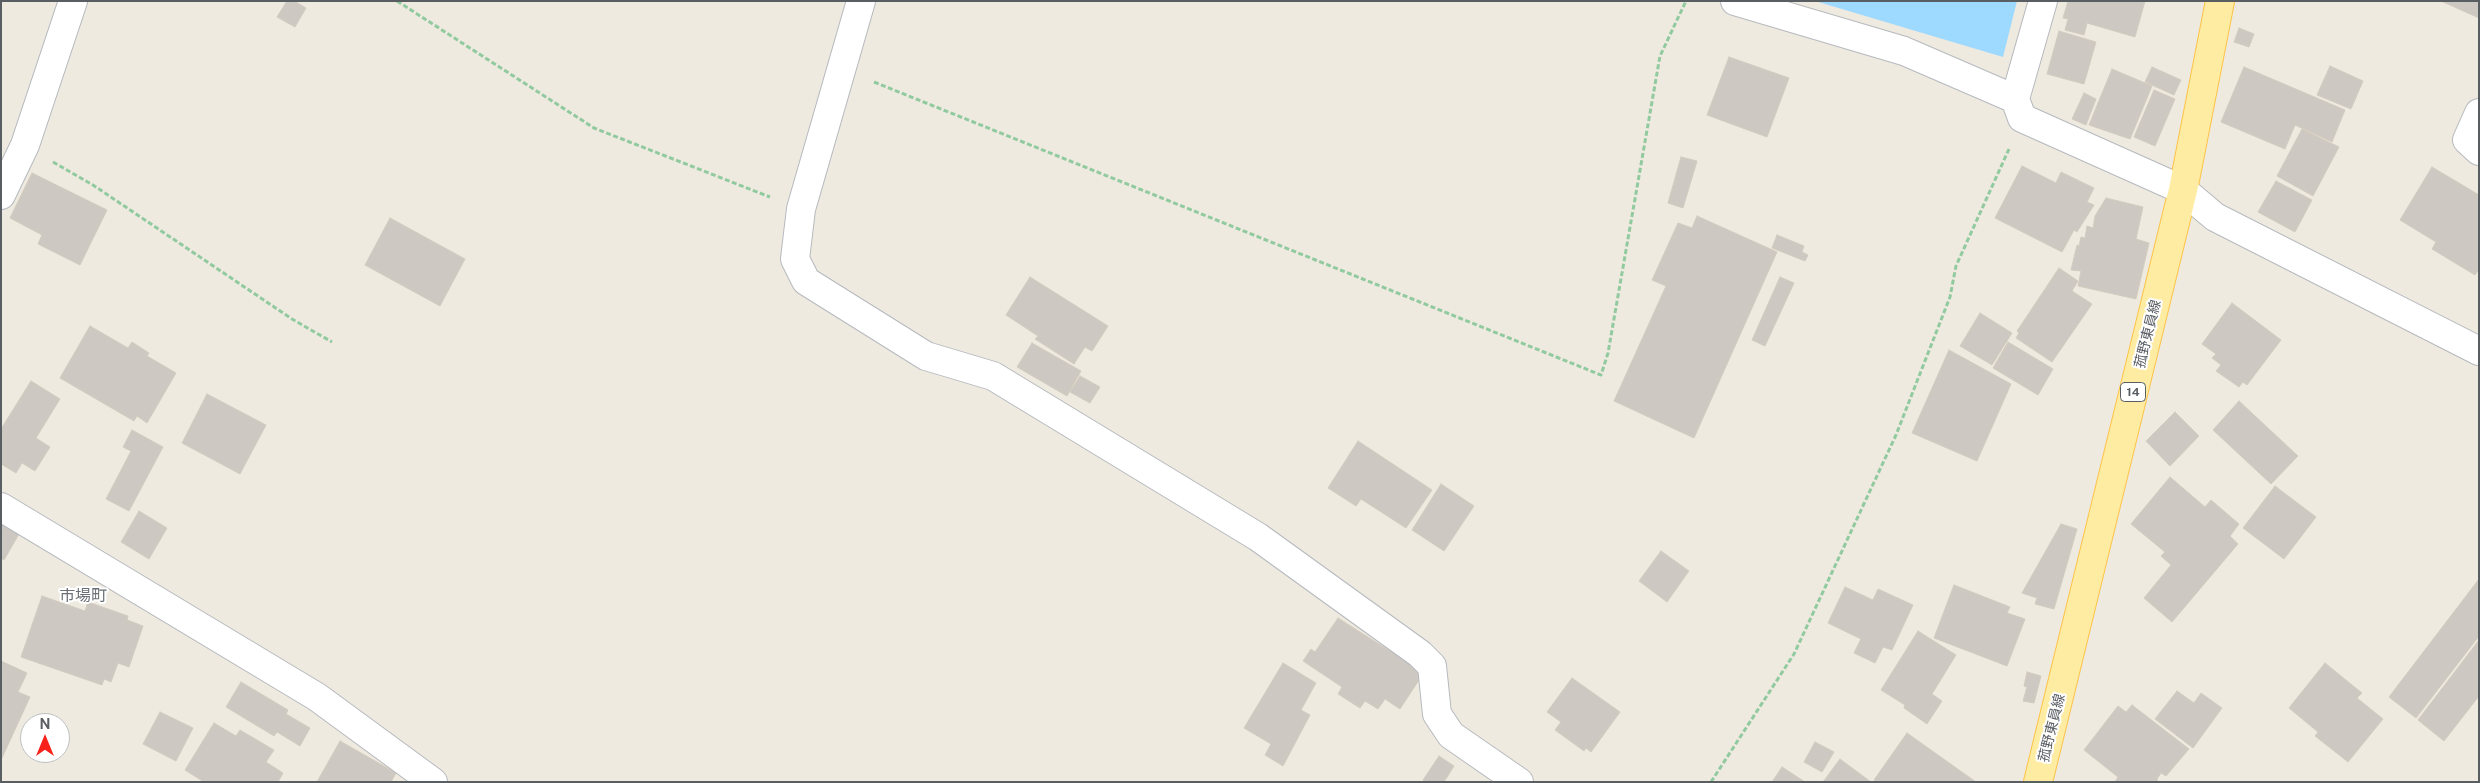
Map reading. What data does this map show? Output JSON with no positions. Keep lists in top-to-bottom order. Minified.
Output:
{"streets":{"main road":["菰野東員線","14"]},"districts":["市場町"],"north":"top"}
